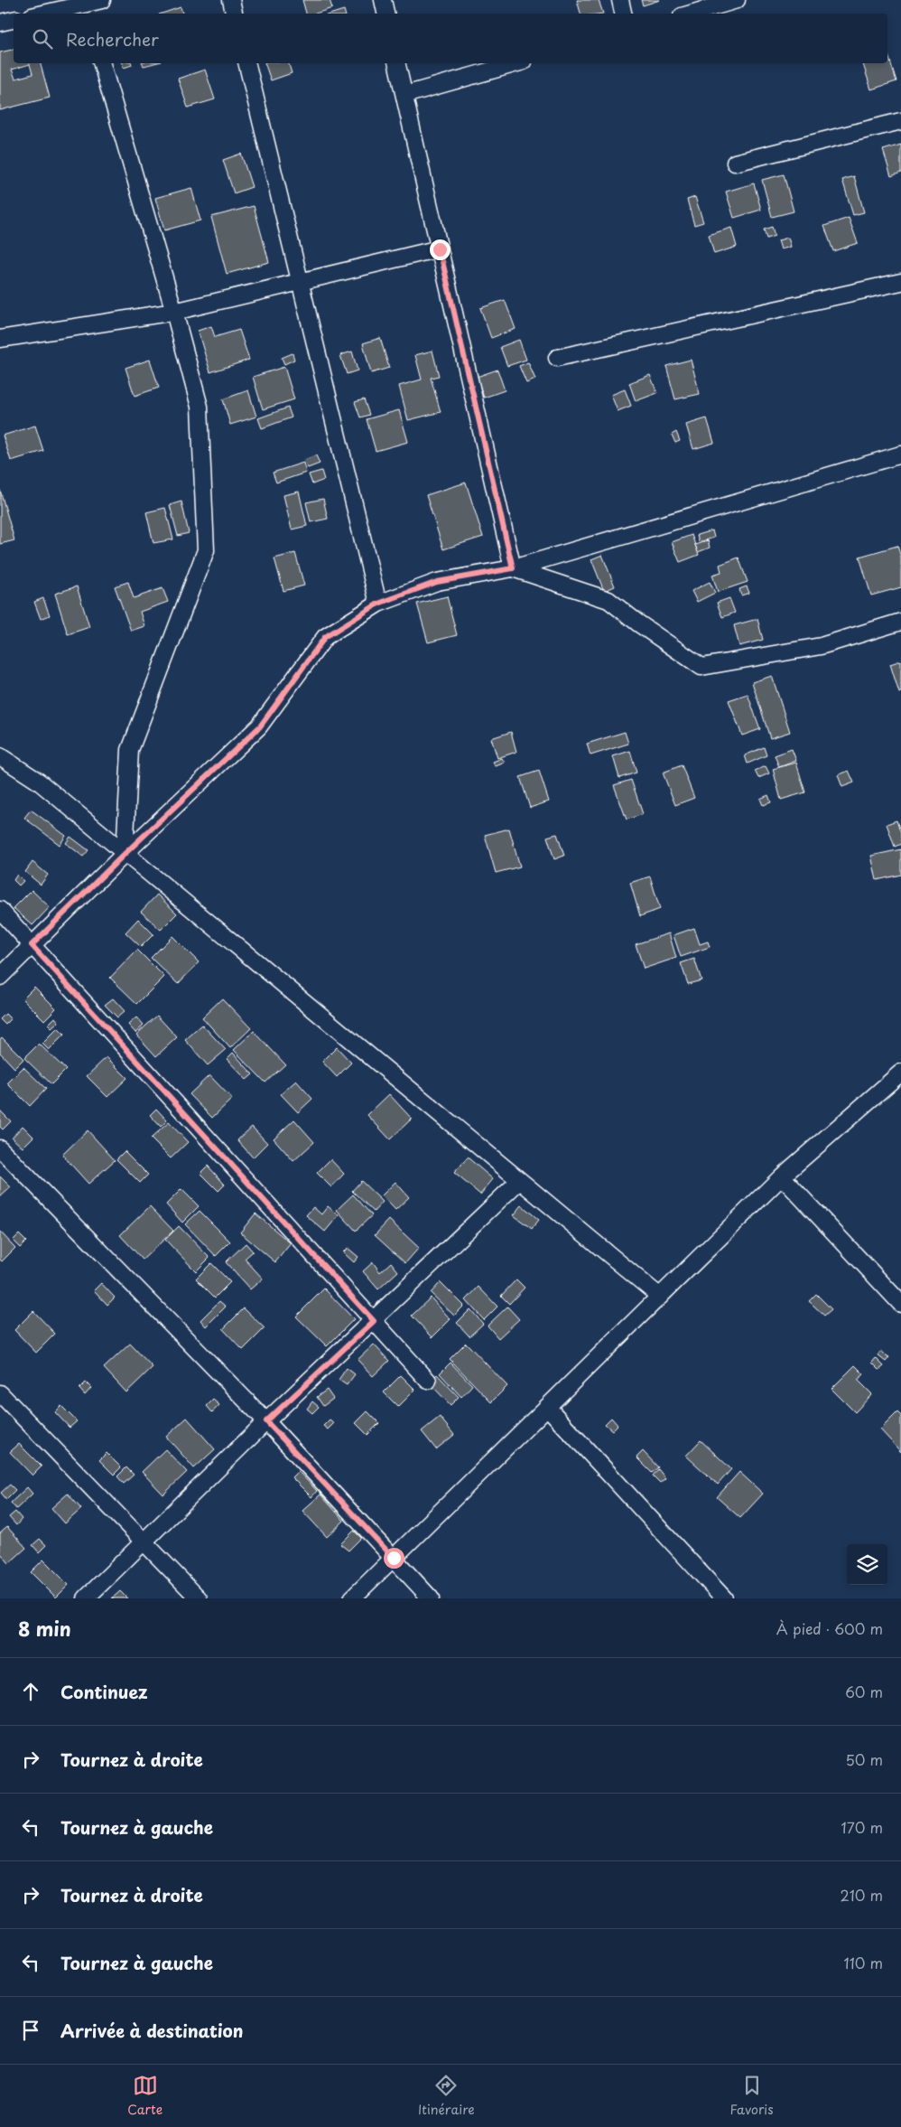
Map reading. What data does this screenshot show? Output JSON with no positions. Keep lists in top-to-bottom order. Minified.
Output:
{"page":{"search":"Rechercher","heading":["8 min","À pied · 600 m"],"list":[["Continuez","60 m"],["Tournez à droite","50 m"],["Tournez à gauche","170 m"],["Tournez à droite","210 m"],["Tournez à gauche","110 m"],"Arrivée à destination"],"nav":["Carte","Itinéraire","Favoris"]}}
